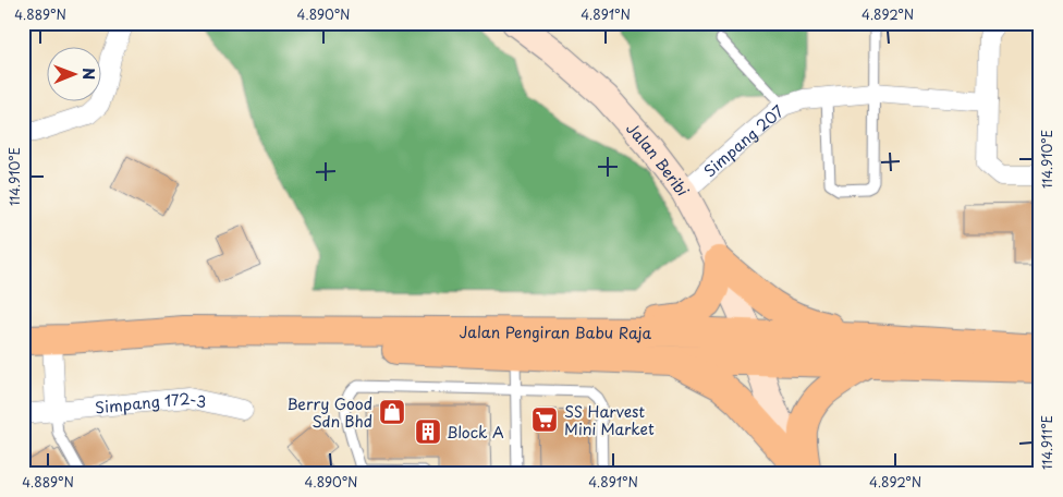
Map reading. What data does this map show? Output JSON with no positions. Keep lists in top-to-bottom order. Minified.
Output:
{"streets":{"main road":["Jalan Beribi","Jalan Pengiran Babu Raja"],"street":["Simpang 207","Simpang 172-3"]},"crossings":[["Simpang 207","Jalan Beribi"],["Jalan Beribi","Jalan Pengiran Babu Raja"]],"places":{"shop":["Berry Good Sdn Bhd"],"supermarket":["SS Harvest Mini Market"],"building":["Block A"]},"north":"right","coordinates":["4.889°N","4.890°N","4.891°N","4.892°N","114.910°E","114.911°E"]}
